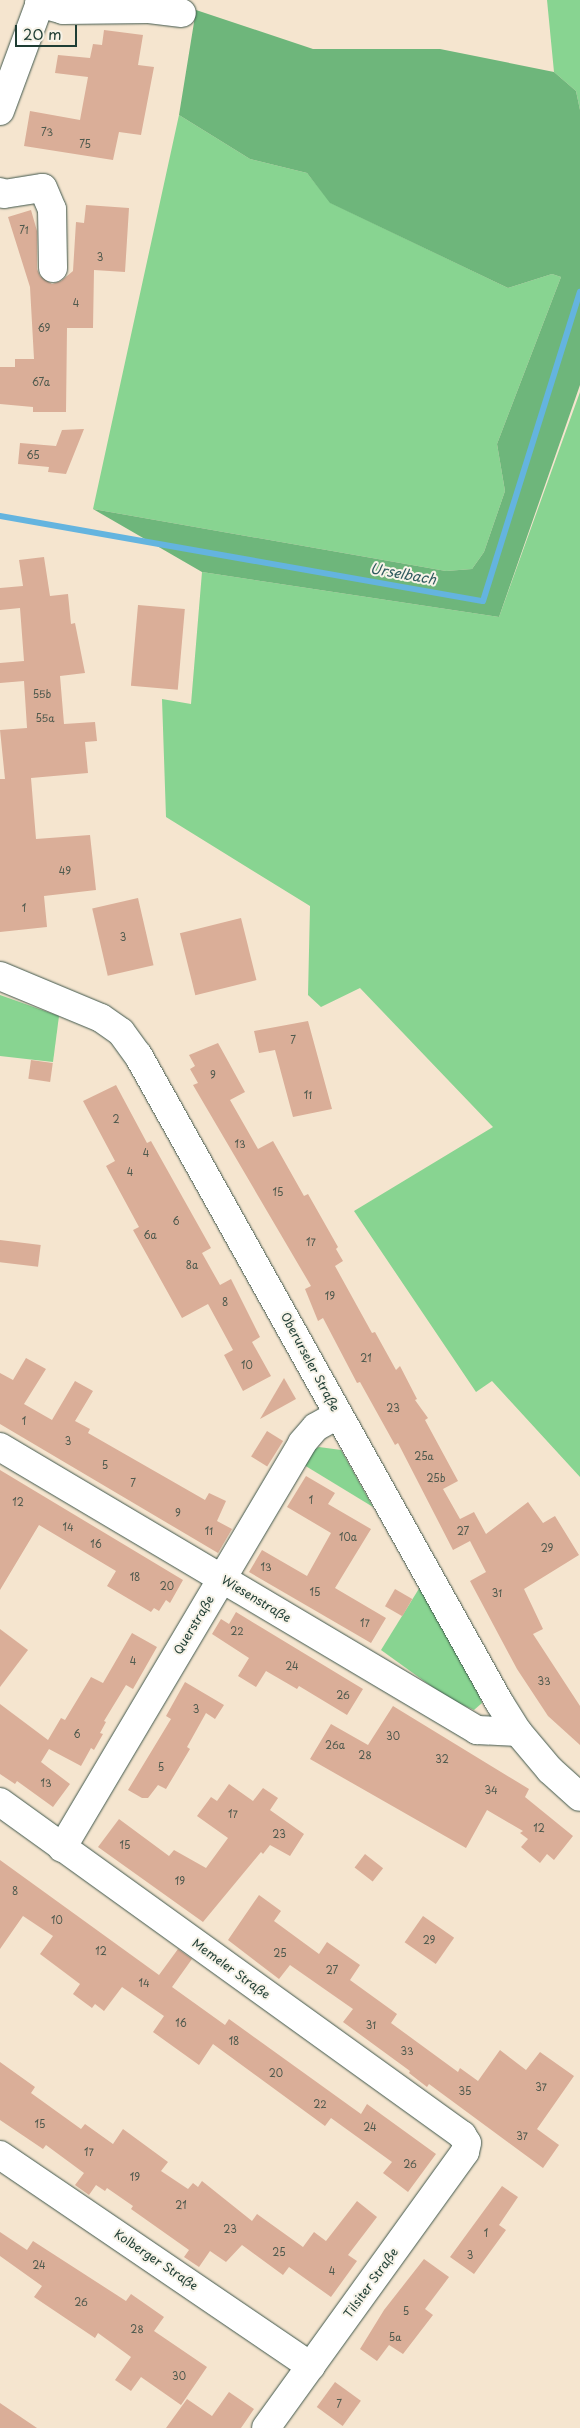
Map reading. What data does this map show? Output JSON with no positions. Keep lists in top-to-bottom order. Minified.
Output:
{"streets":{"street":["Oberurseler Straße","Wiesenstraße","Querstraße","Memeler Straße","Kolberger Straße","Tilsiter Straße"]},"crossings":[["Oberurseler Straße","Wiesenstraße"],["Oberurseler Straße","Querstraße"],["Wiesenstraße","Querstraße"],["Querstraße","Memeler Straße"],["Memeler Straße","Tilsiter Straße"],["Kolberger Straße","Tilsiter Straße"]],"water":["Urselbach"],"house_numbers":["73","75","71","3","4","69","67a","65","55b","55a","49","1","3","7","9","11","2","13","4","4","15","6","6a","17","8a","19","8","21","10","23","1","3","25a","5","25b","7","1","12","9","14","11","27","10a","16","29","13","18","20","15","31","17","22","4","24","33","26","3","6","30","26a","28","32","5","13","34","17","12","23","15","19","8","10","29","12","25","27","14","16","31","18","33","20","37","35","22","15","24","37","17","26","19","21","23","1","25","3","24","4","26","5","28","5a","30","7"],"scale_bar":"20 m"}
